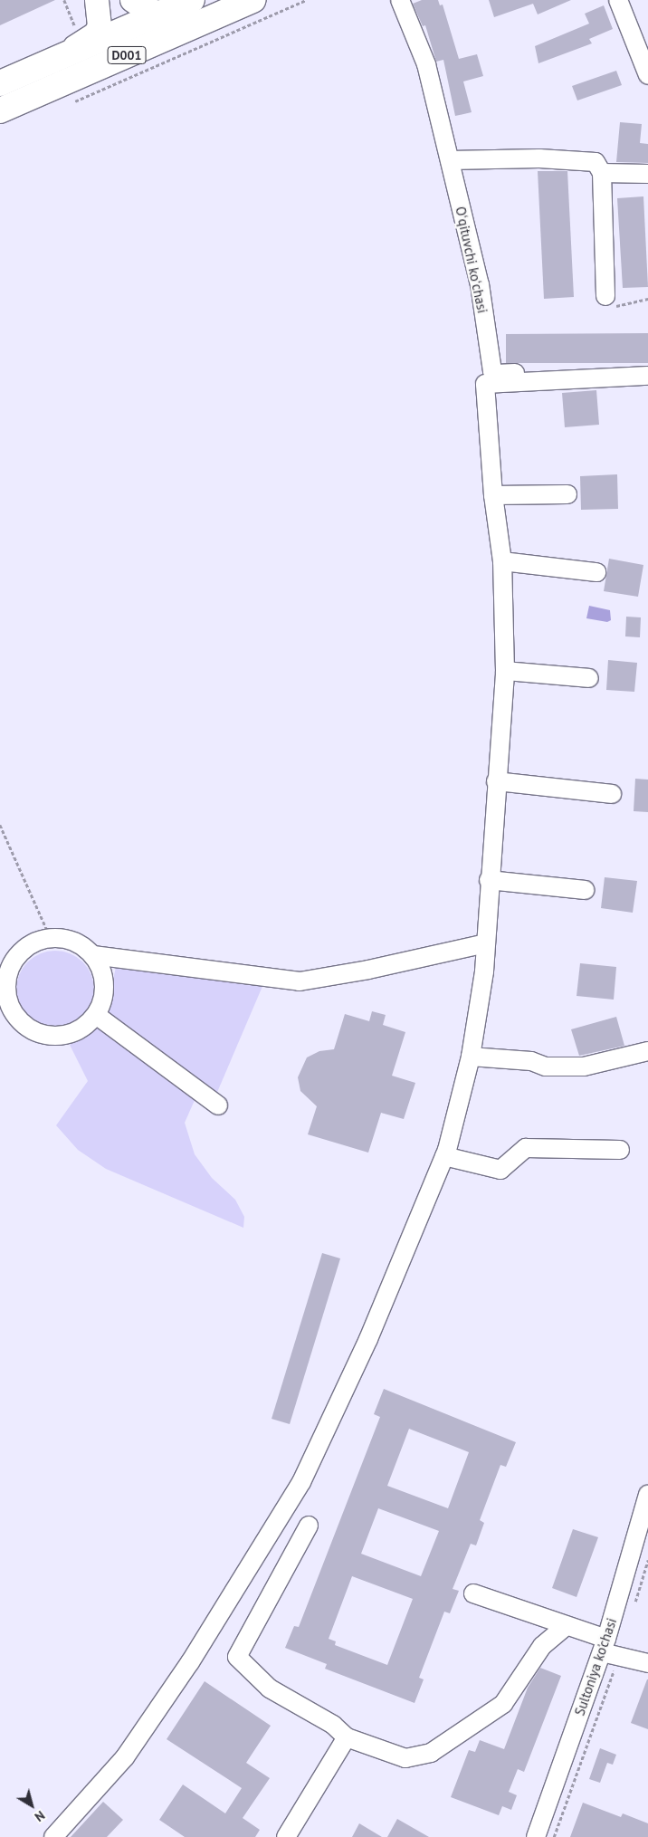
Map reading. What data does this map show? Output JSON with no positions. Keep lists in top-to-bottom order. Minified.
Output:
{"streets":{"highway":["D001"],"street":["Oʻqituvchi koʻchasi","Sultoniya ko'chasi"]},"north":"bottom right"}
